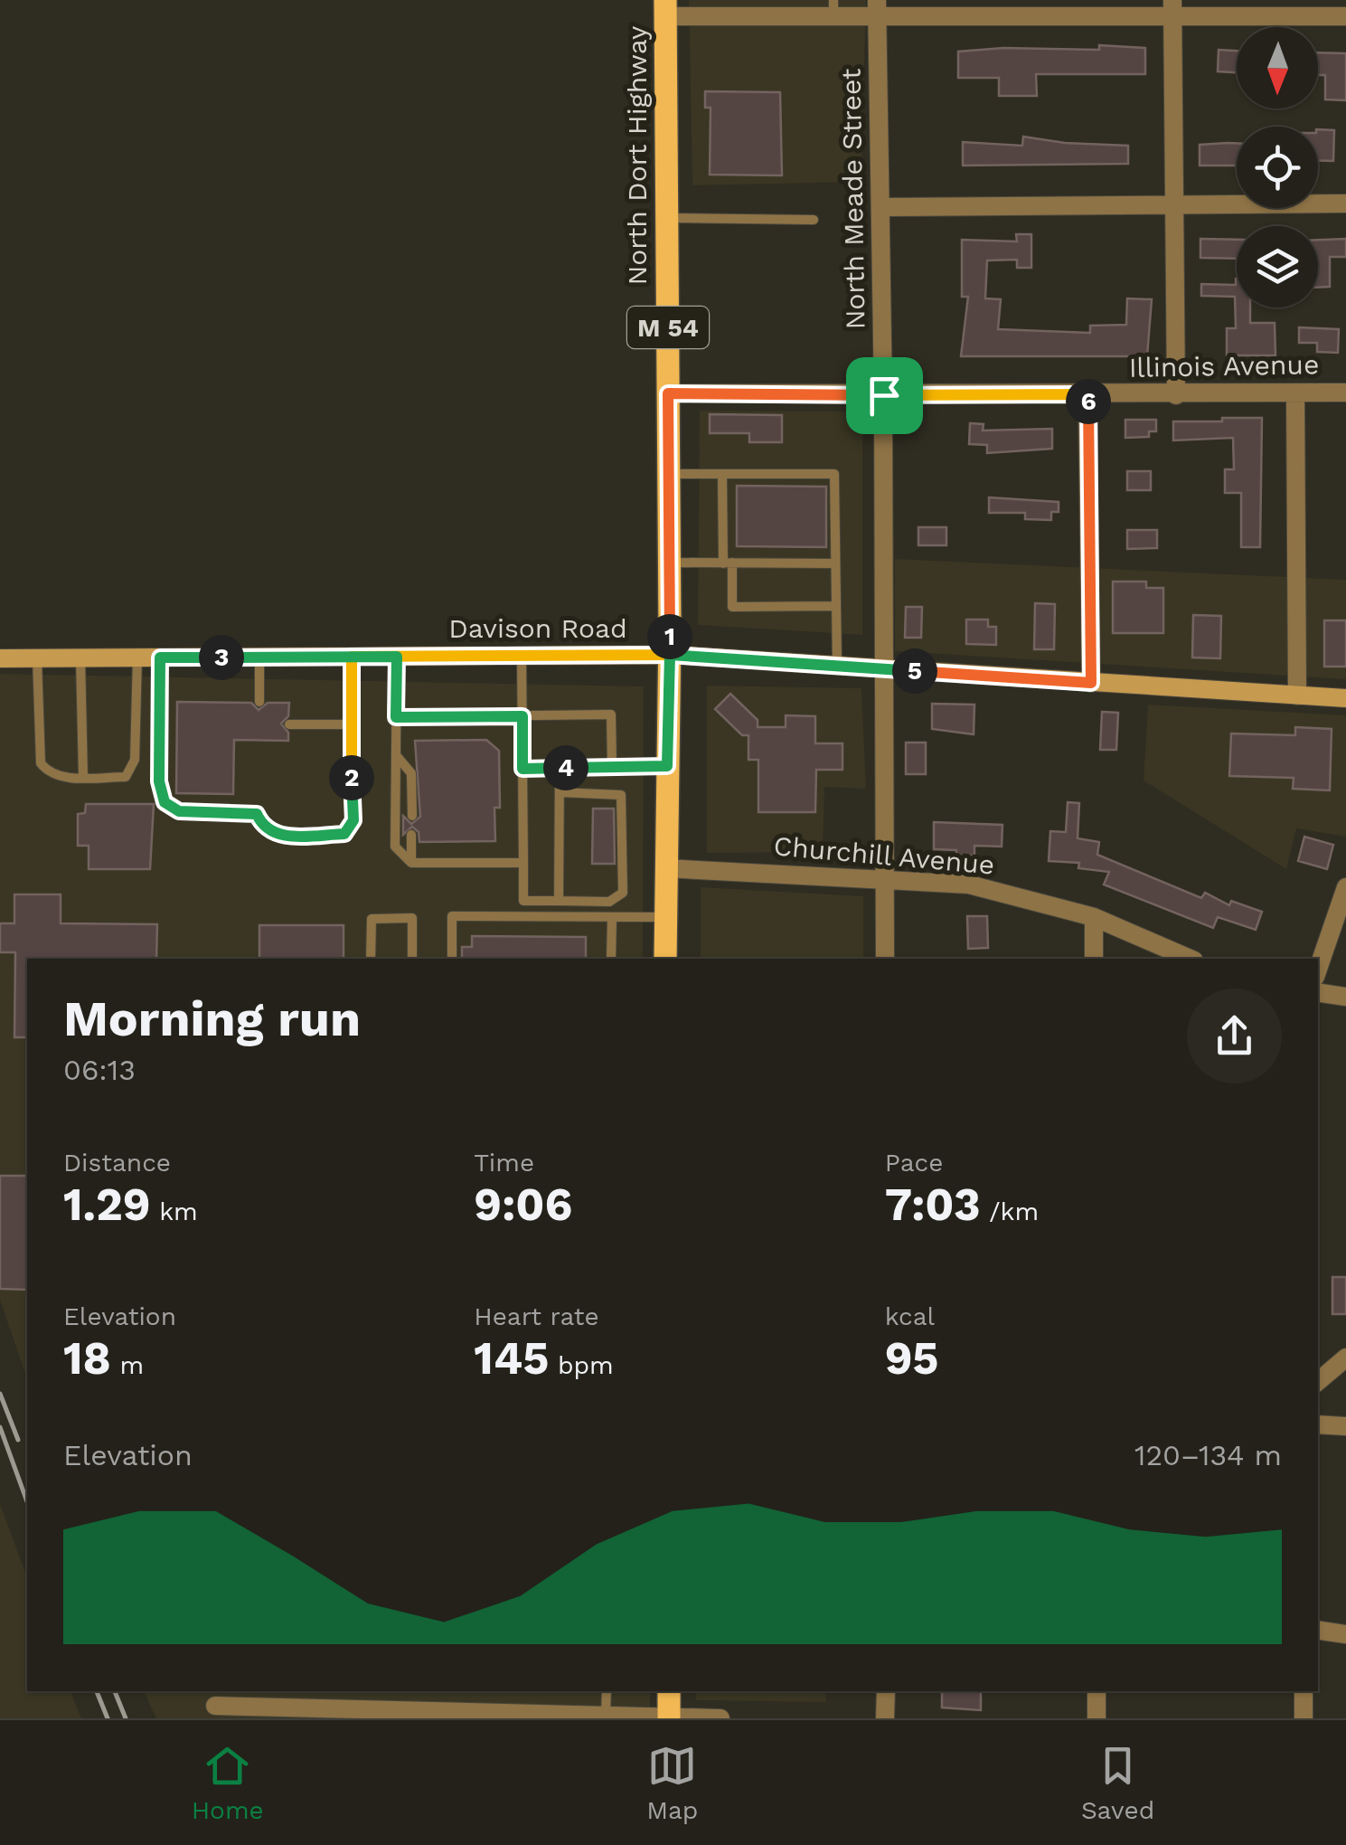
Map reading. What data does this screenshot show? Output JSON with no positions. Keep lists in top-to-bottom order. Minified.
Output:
{"streets":{"main road":["North Dort Highway","M 54","Davison Road"],"street":["North Meade Street","Illinois Avenue","Churchill Avenue"]},"crossings":[["North Dort Highway","Illinois Avenue"],["North Dort Highway","Davison Road"],["North Dort Highway","Churchill Avenue"],["North Meade Street","Illinois Avenue"],["North Meade Street","Davison Road"],["North Meade Street","Churchill Avenue"]],"north":"bottom","page":{"pins":["6","1","3","5","4","2"],"heading":["Morning run","06:13"],"stats":[["Distance","1.29 km"],["Time","9:06"],["Pace","7:03 /km"],["Elevation","18 m"],["Heart rate","145 bpm"],["kcal","95"]],"chart":["Elevation","120–134 m"],"tabs":["Home","Map","Saved"]}}
